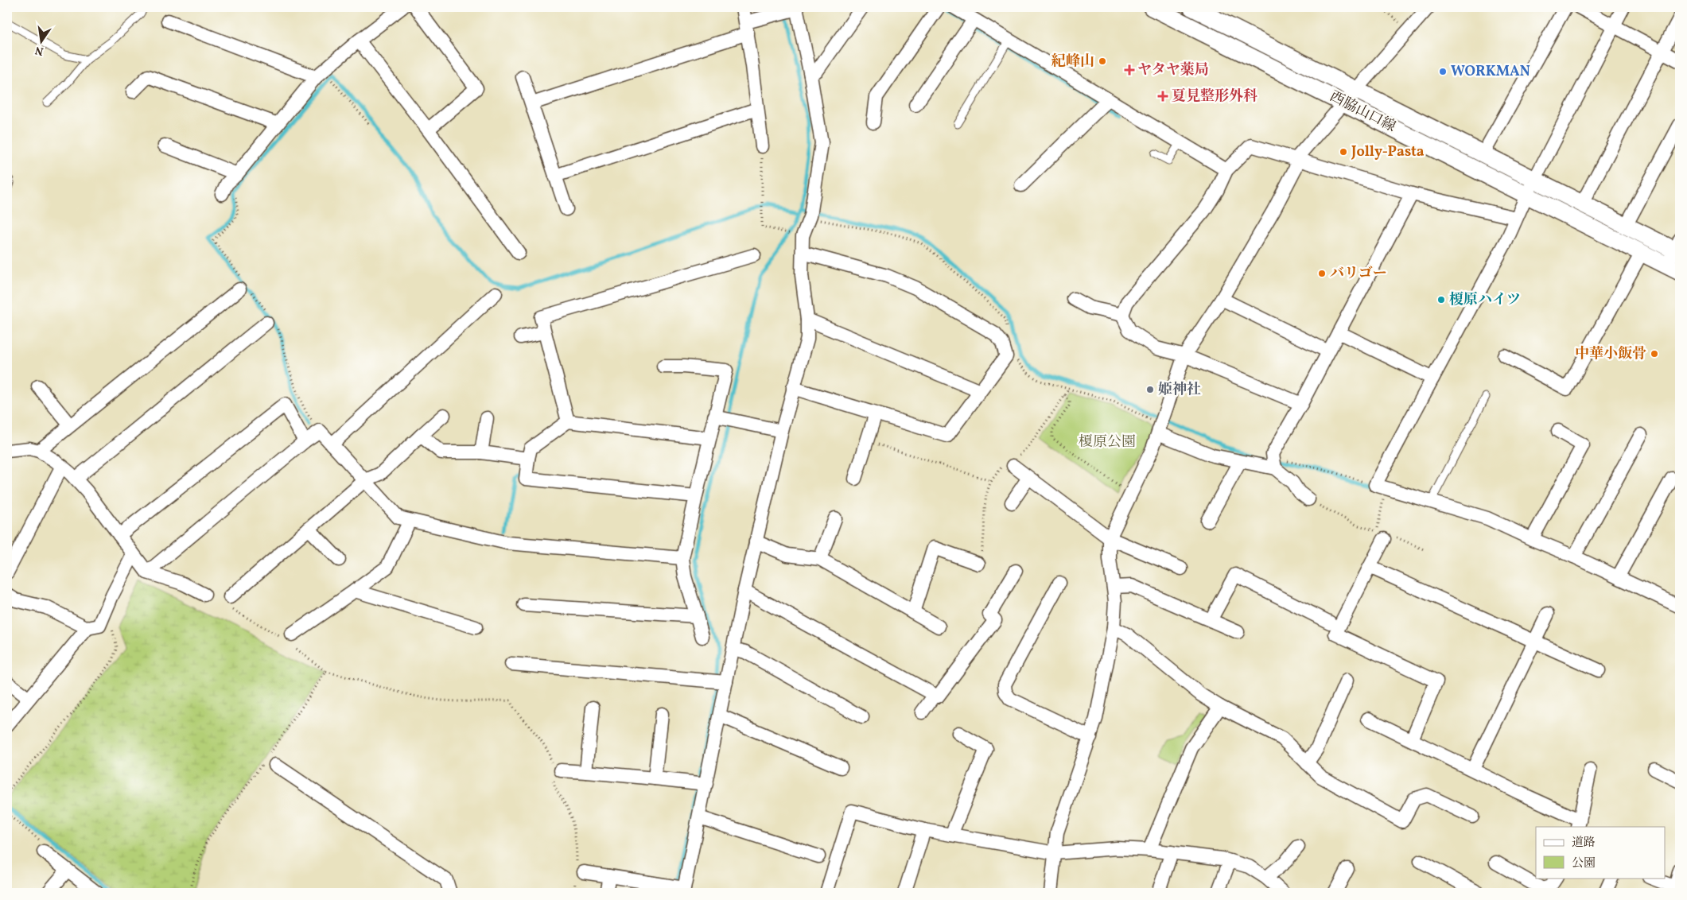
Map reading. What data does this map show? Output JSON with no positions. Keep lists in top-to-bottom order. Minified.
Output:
{"streets":{"street":["西脇山口線"]},"parks":["榎原公園"],"places":{"other":["紀峰山","WORKMAN","Jolly-Pasta","バリゴー","榎原ハイツ","中華小飯骨","姫神社"],"health":["ヤタヤ薬局","夏見整形外科"]},"legend":["道路","公園"],"north":"bottom"}
